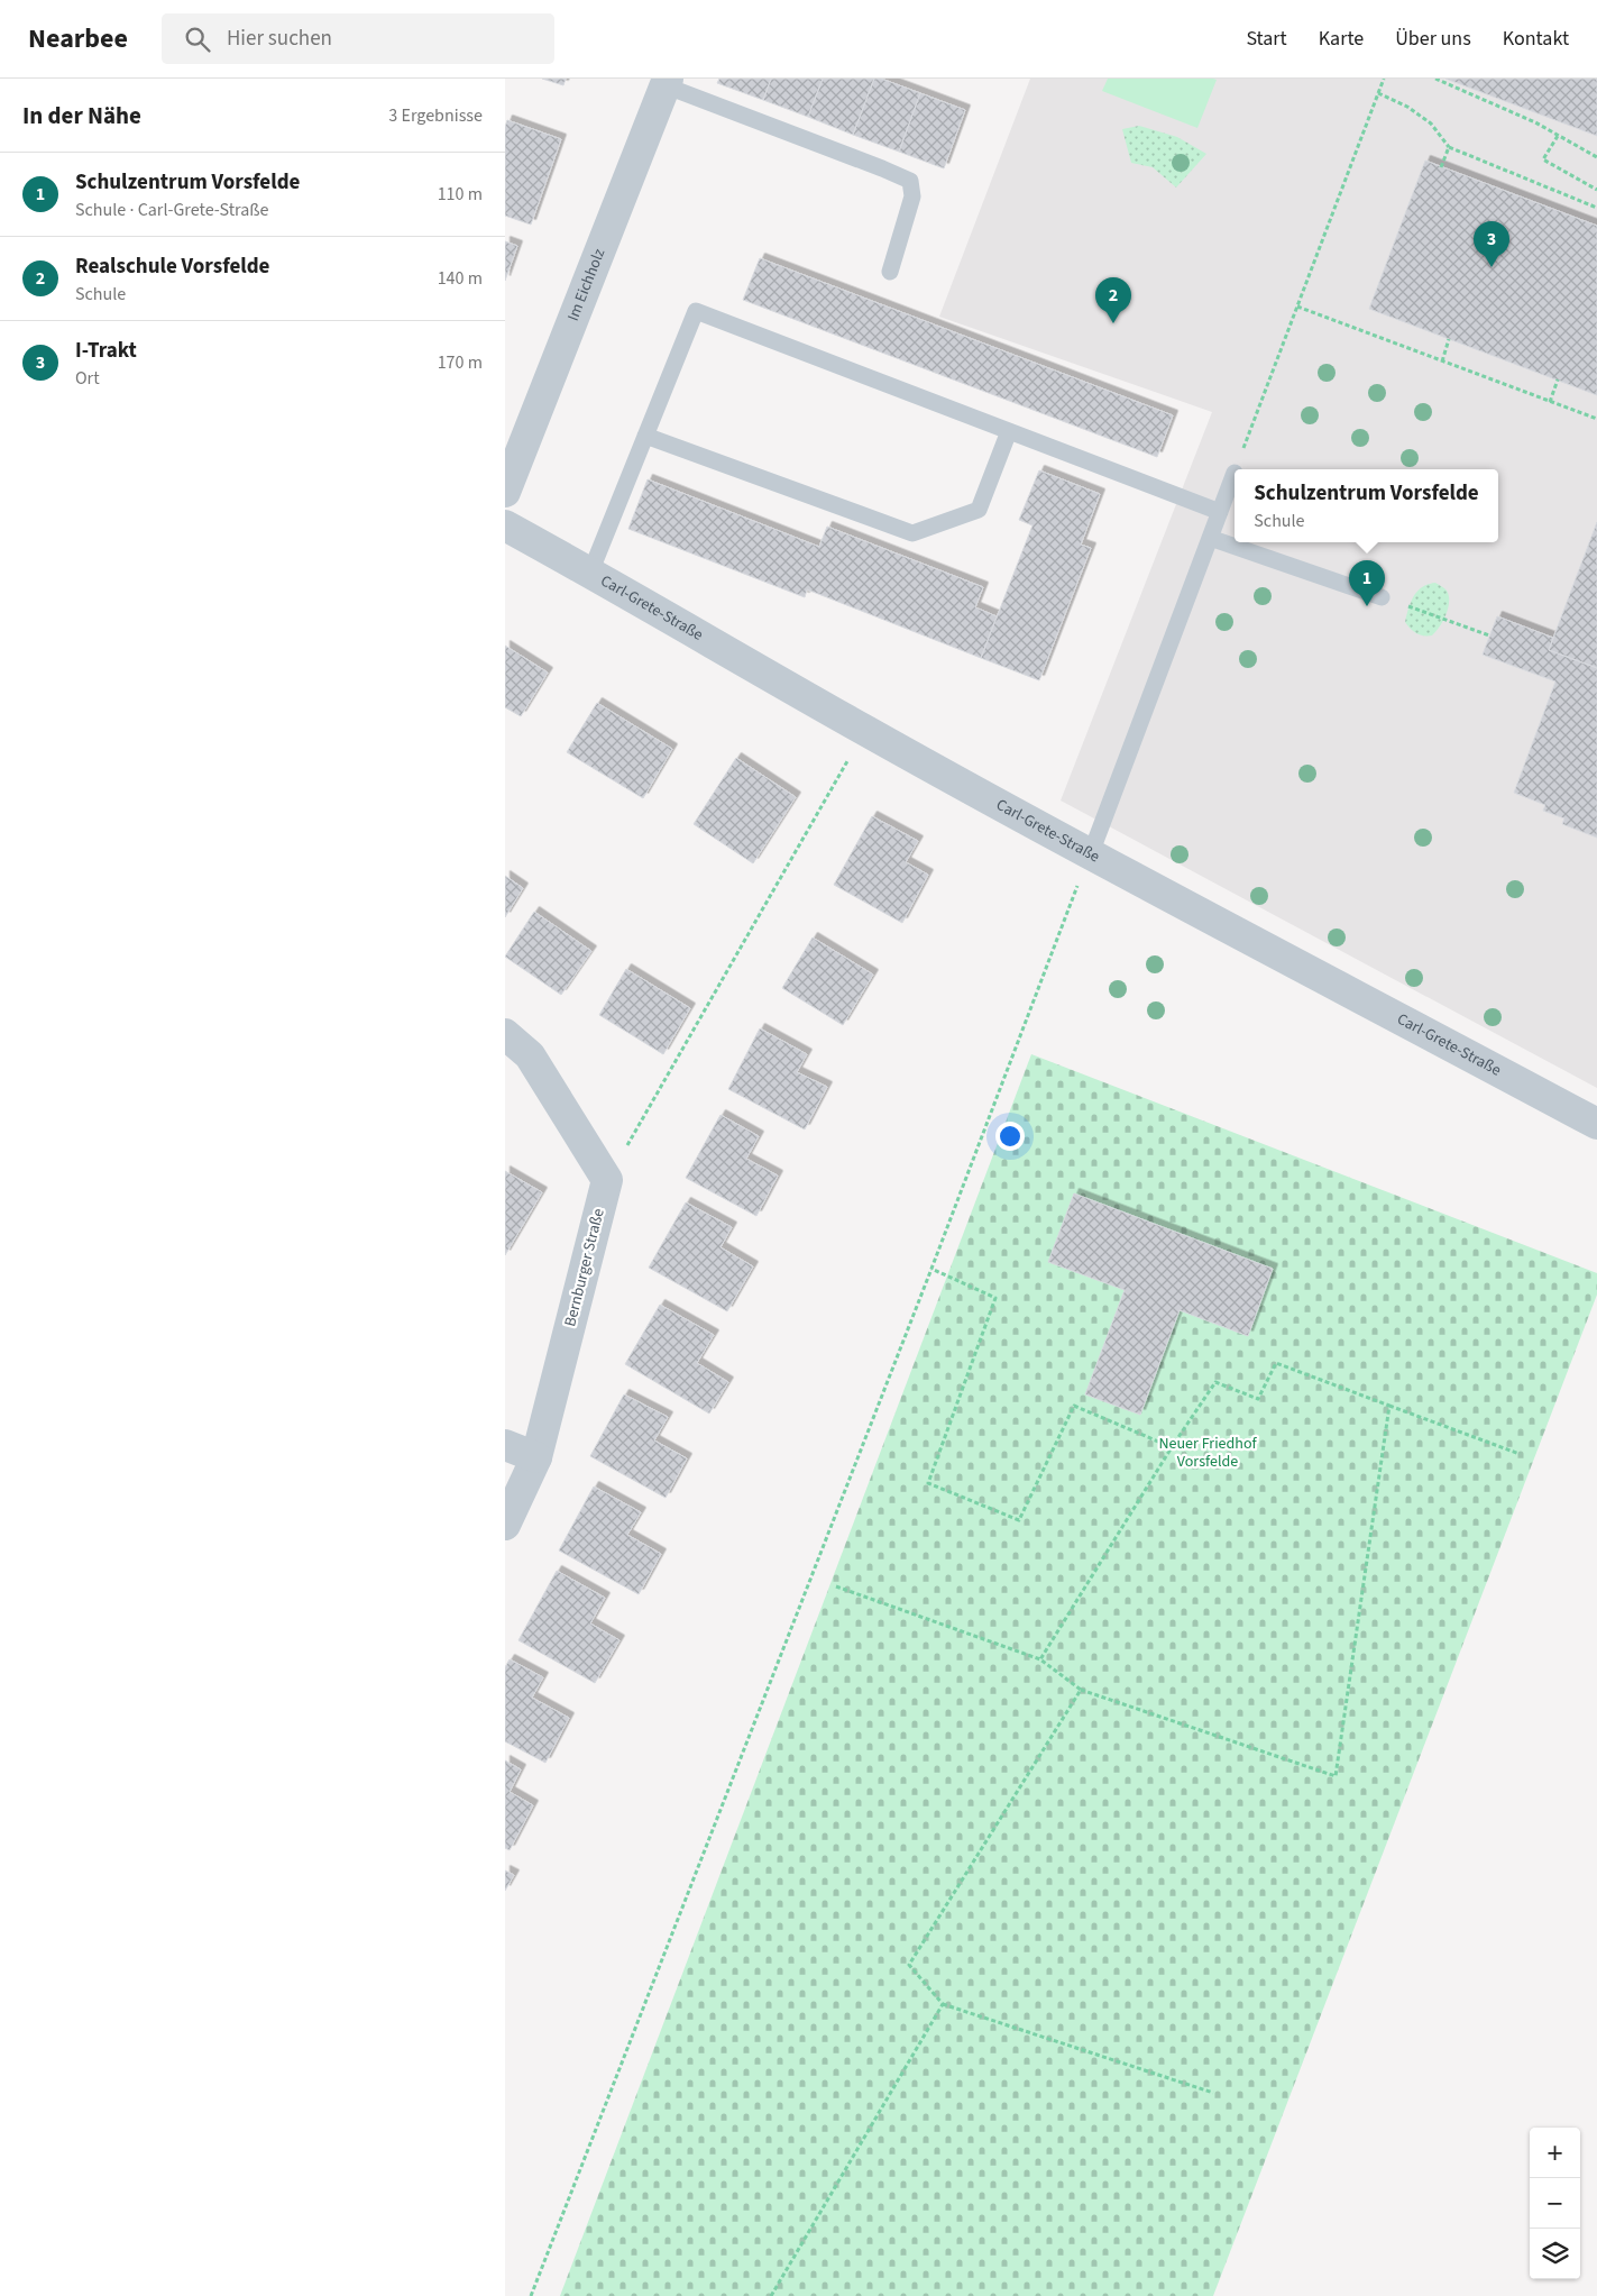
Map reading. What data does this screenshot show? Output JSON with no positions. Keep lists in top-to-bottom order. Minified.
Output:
{"streets":{"street":["Im Eichholz","Carl-Grete-Straße","Bernburger Straße"]},"parks":["Neuer Friedhof Vorsfelde"],"page":{"header":"Nearbee","search":"Hier suchen","nav":["Start","Karte","Über uns","Kontakt"],"heading":["In der Nähe","3 Ergebnisse"],"list":[{"mark":"1","name":"Schulzentrum Vorsfelde","note":"Schule · Carl-Grete-Straße","value":"110 m"},{"mark":"2","name":"Realschule Vorsfelde","note":"Schule","value":"140 m"},{"mark":"3","name":"I-Trakt","note":"Ort","value":"170 m"}],"pins":["3","2","1"],"popup":["Schulzentrum Vorsfelde","Schule"],"map_buttons":["+","−"]}}
